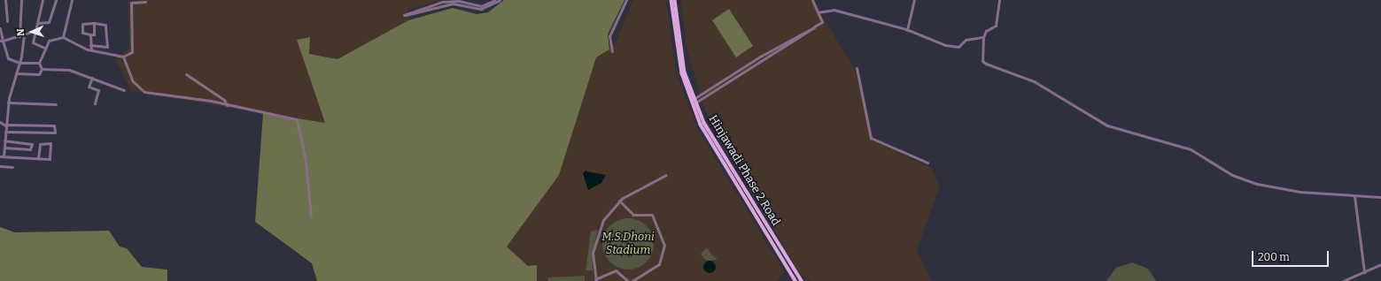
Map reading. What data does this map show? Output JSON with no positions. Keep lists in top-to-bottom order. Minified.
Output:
{"streets":{"main road":["Hinjawadi Phase 2 Road"]},"parks":["M.S.Dhoni Stadium"],"scale_bar":"200 m","north":"left"}
